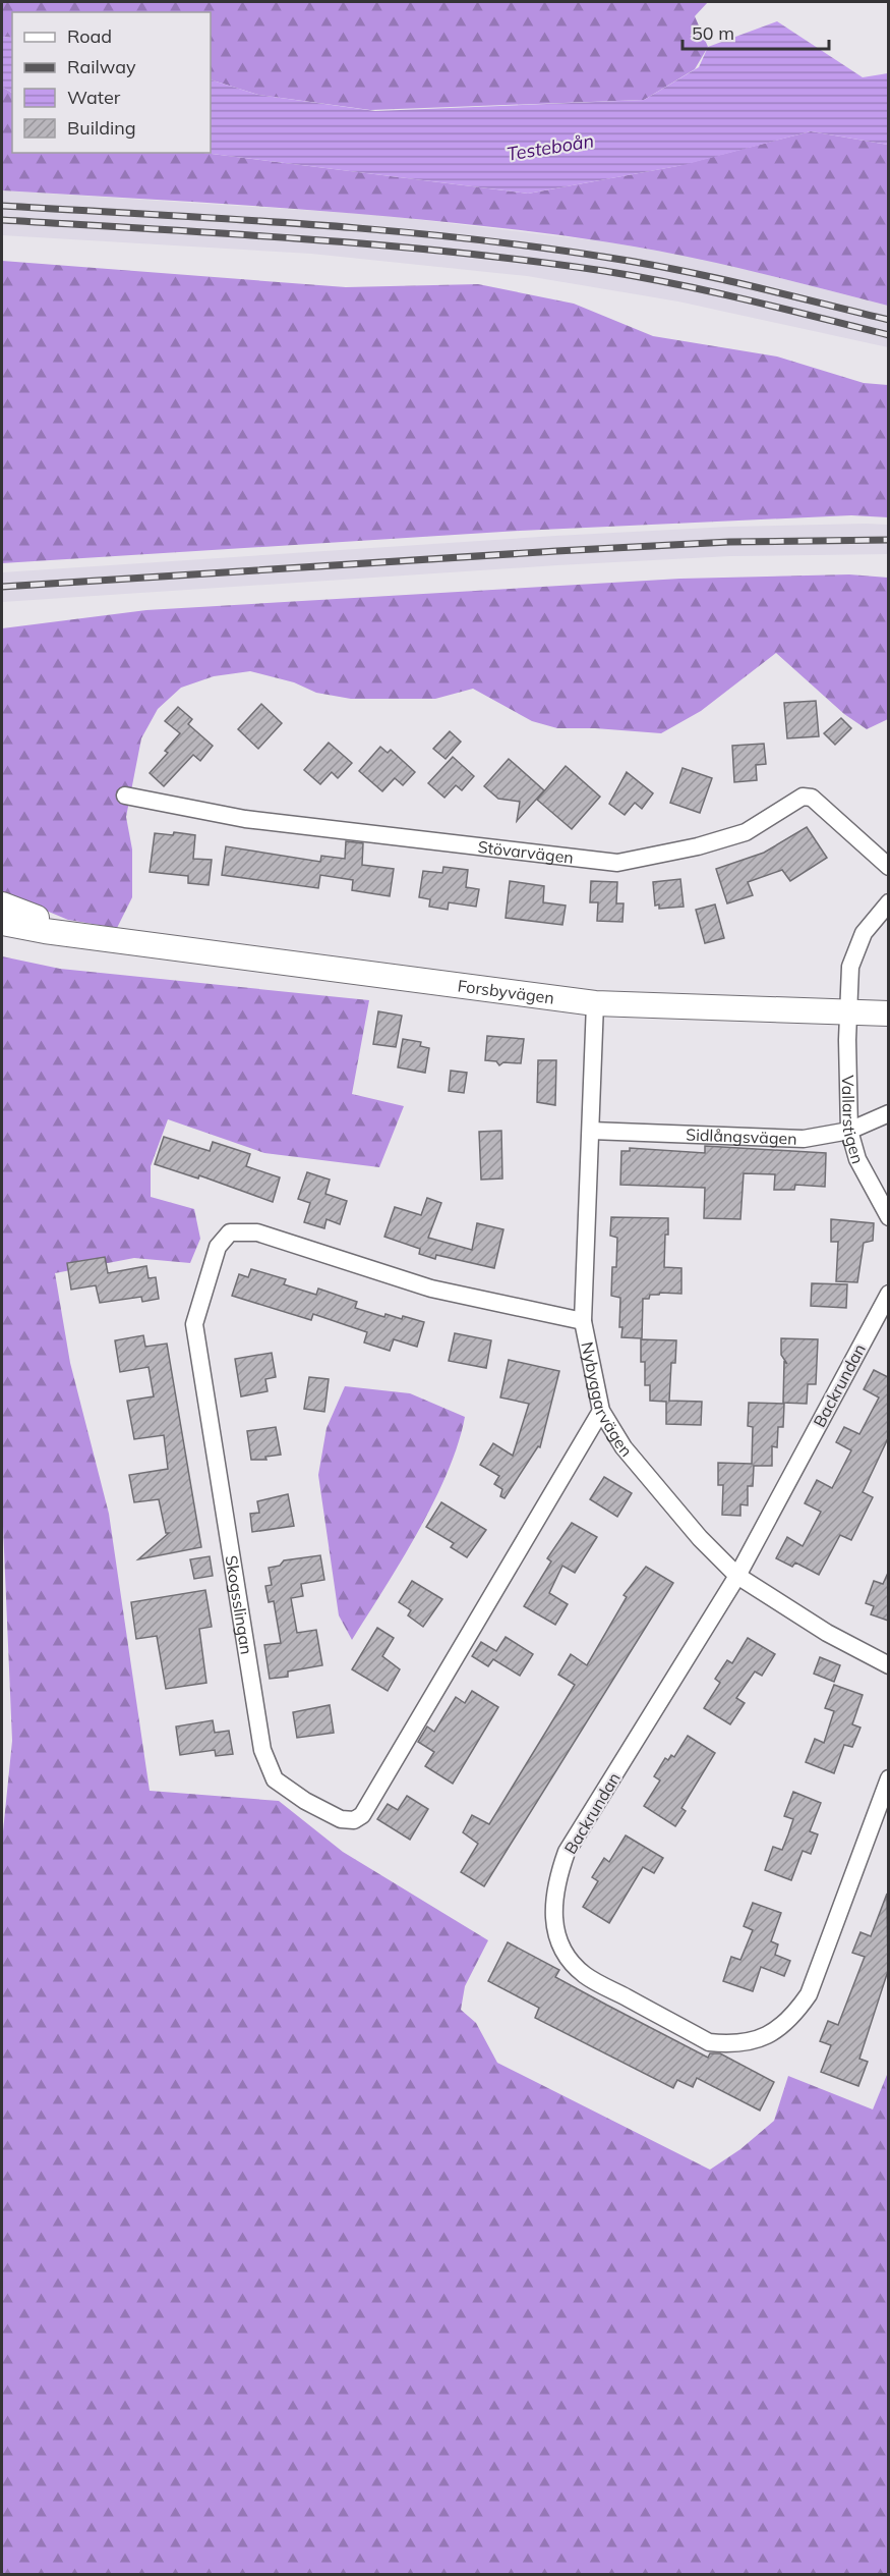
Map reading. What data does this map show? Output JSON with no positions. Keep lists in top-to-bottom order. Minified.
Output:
{"streets":{"street":["Stövarvägen","Forsbyvägen","Vallarstigen","Sidlångsvägen","Backrundan","Nybyggarvägen","Skogsslingan"]},"crossings":[["Forsbyvägen","Vallarstigen"],["Forsbyvägen","Nybyggarvägen"],["Vallarstigen","Sidlångsvägen"],["Sidlångsvägen","Nybyggarvägen"],["Backrundan","Nybyggarvägen"],["Nybyggarvägen","Skogsslingan"]],"water":["Testeboån"],"legend":["Road","Railway","Water","Building"],"scale_bar":"50 m"}
